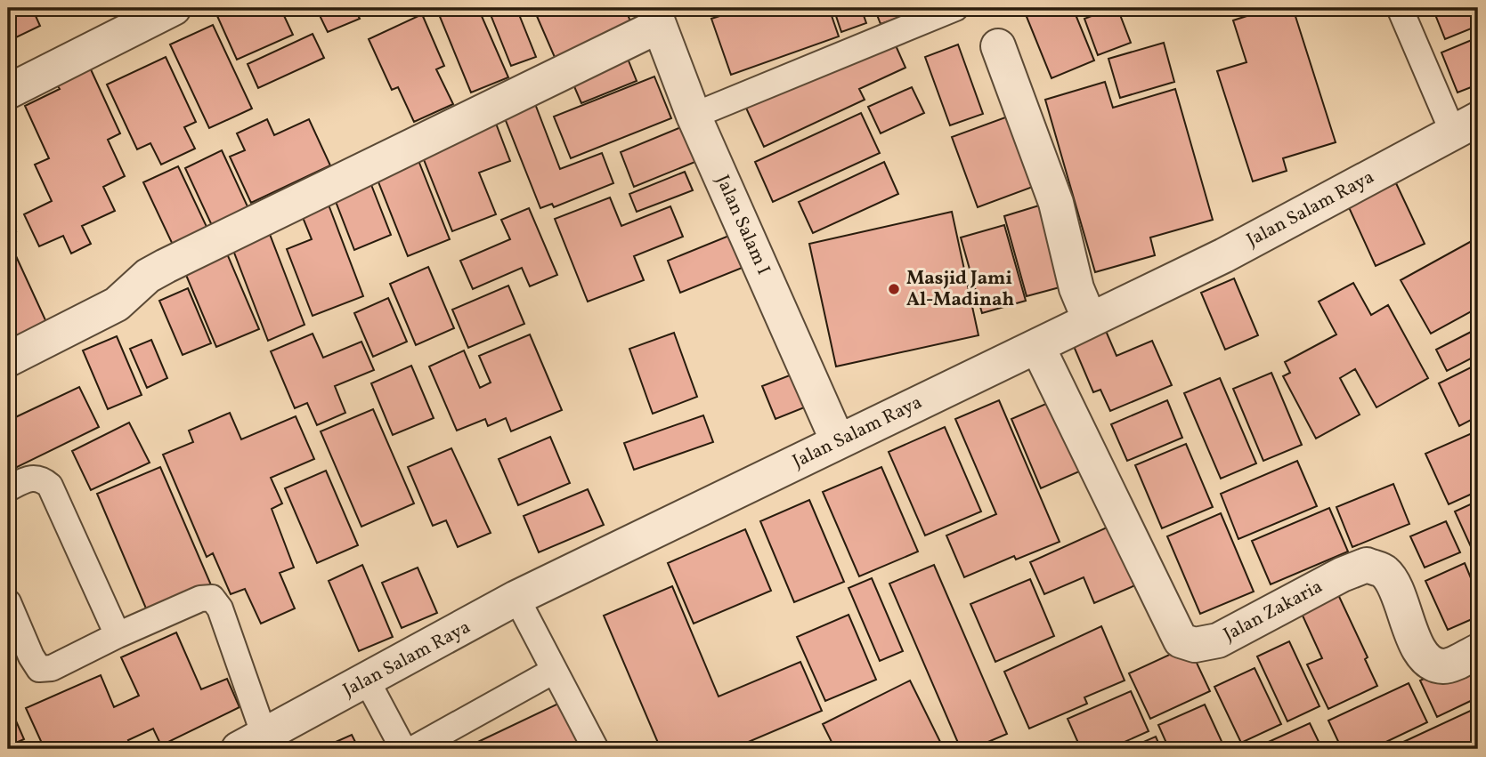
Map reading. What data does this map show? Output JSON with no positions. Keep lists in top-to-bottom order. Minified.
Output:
{"streets":{"street":["Jalan Salam Raya","Jalan Salam I","Jalan Zakaria"]},"crossings":[["Jalan Salam Raya","Jalan Salam I"],["Jalan Salam Raya","Jalan Zakaria"]],"places":["Masjid Jami Al-Madinah"]}
